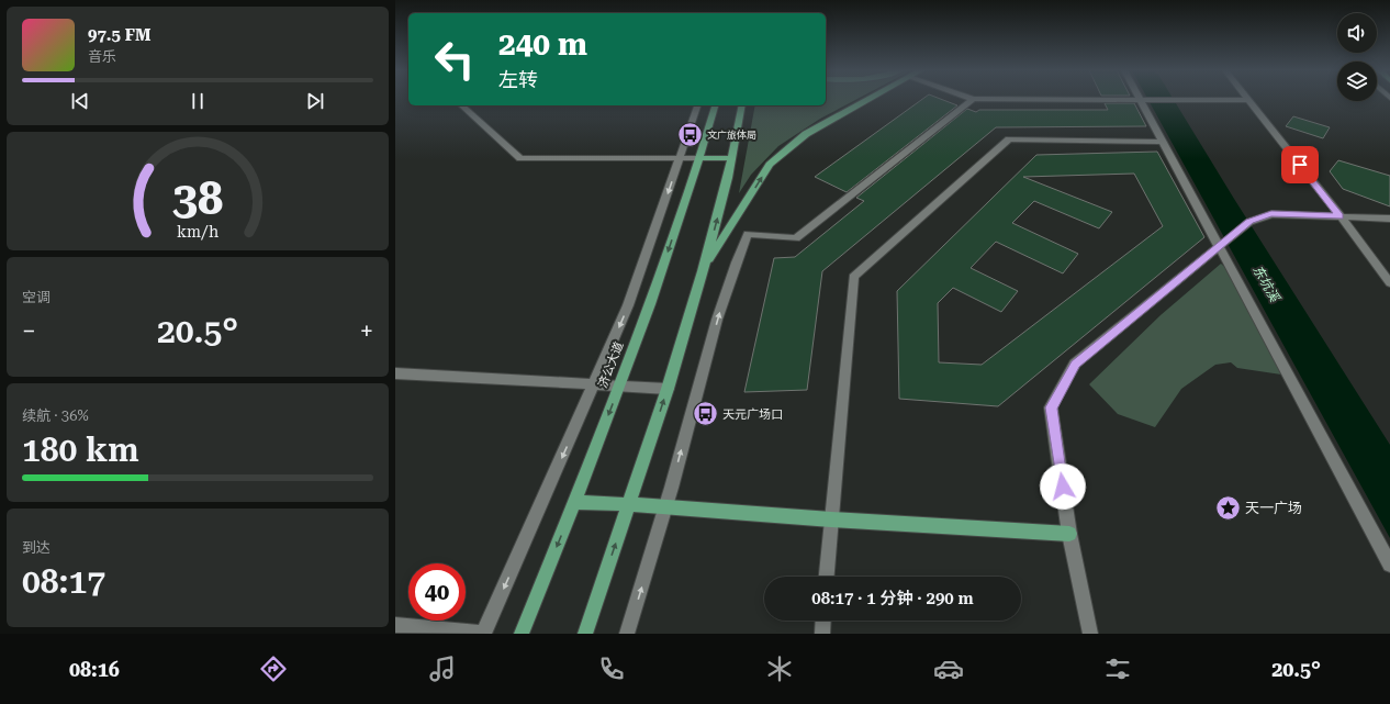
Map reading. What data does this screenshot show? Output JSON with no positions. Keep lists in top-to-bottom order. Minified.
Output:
{"streets":{"main road":["济公大道"]},"water":["东坑溪"],"places":{"bus stop":["文广旅体局","天元广场口"],"place":["天一广场"]},"page":{"turn":["240 m","左转"],"song":["97.5 FM","音乐"],"tile":["空调",["续航 · 36%","180 km"],["到达","08:17"]],"heat":["−","20.5°","+"],"limit":"40","trip":"08:17 · 1 分钟 · 290 m","tabs":["08:16","20.5°"],"gauge":["38","km/h"]}}
